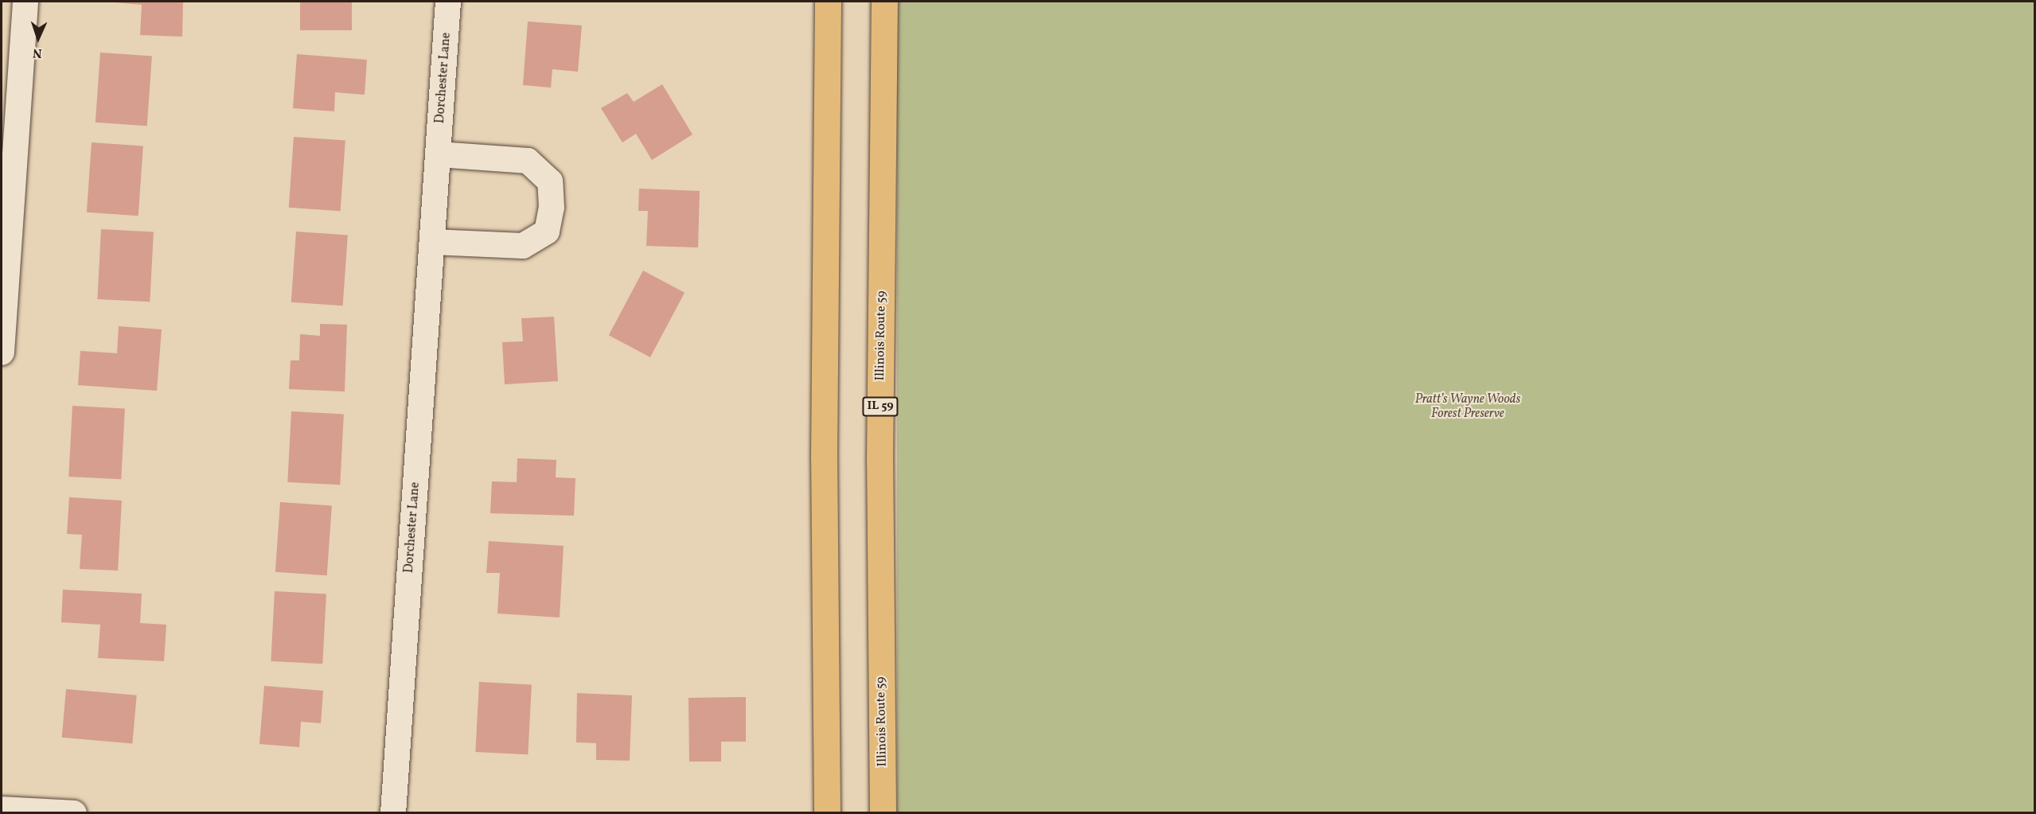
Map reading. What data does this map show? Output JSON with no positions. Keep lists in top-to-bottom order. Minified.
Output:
{"streets":{"main road":["Illinois Route 59","IL 59"],"street":["Dorchester Lane"]},"parks":["Pratt’s Wayne Woods Forest Preserve"],"north":"bottom"}
